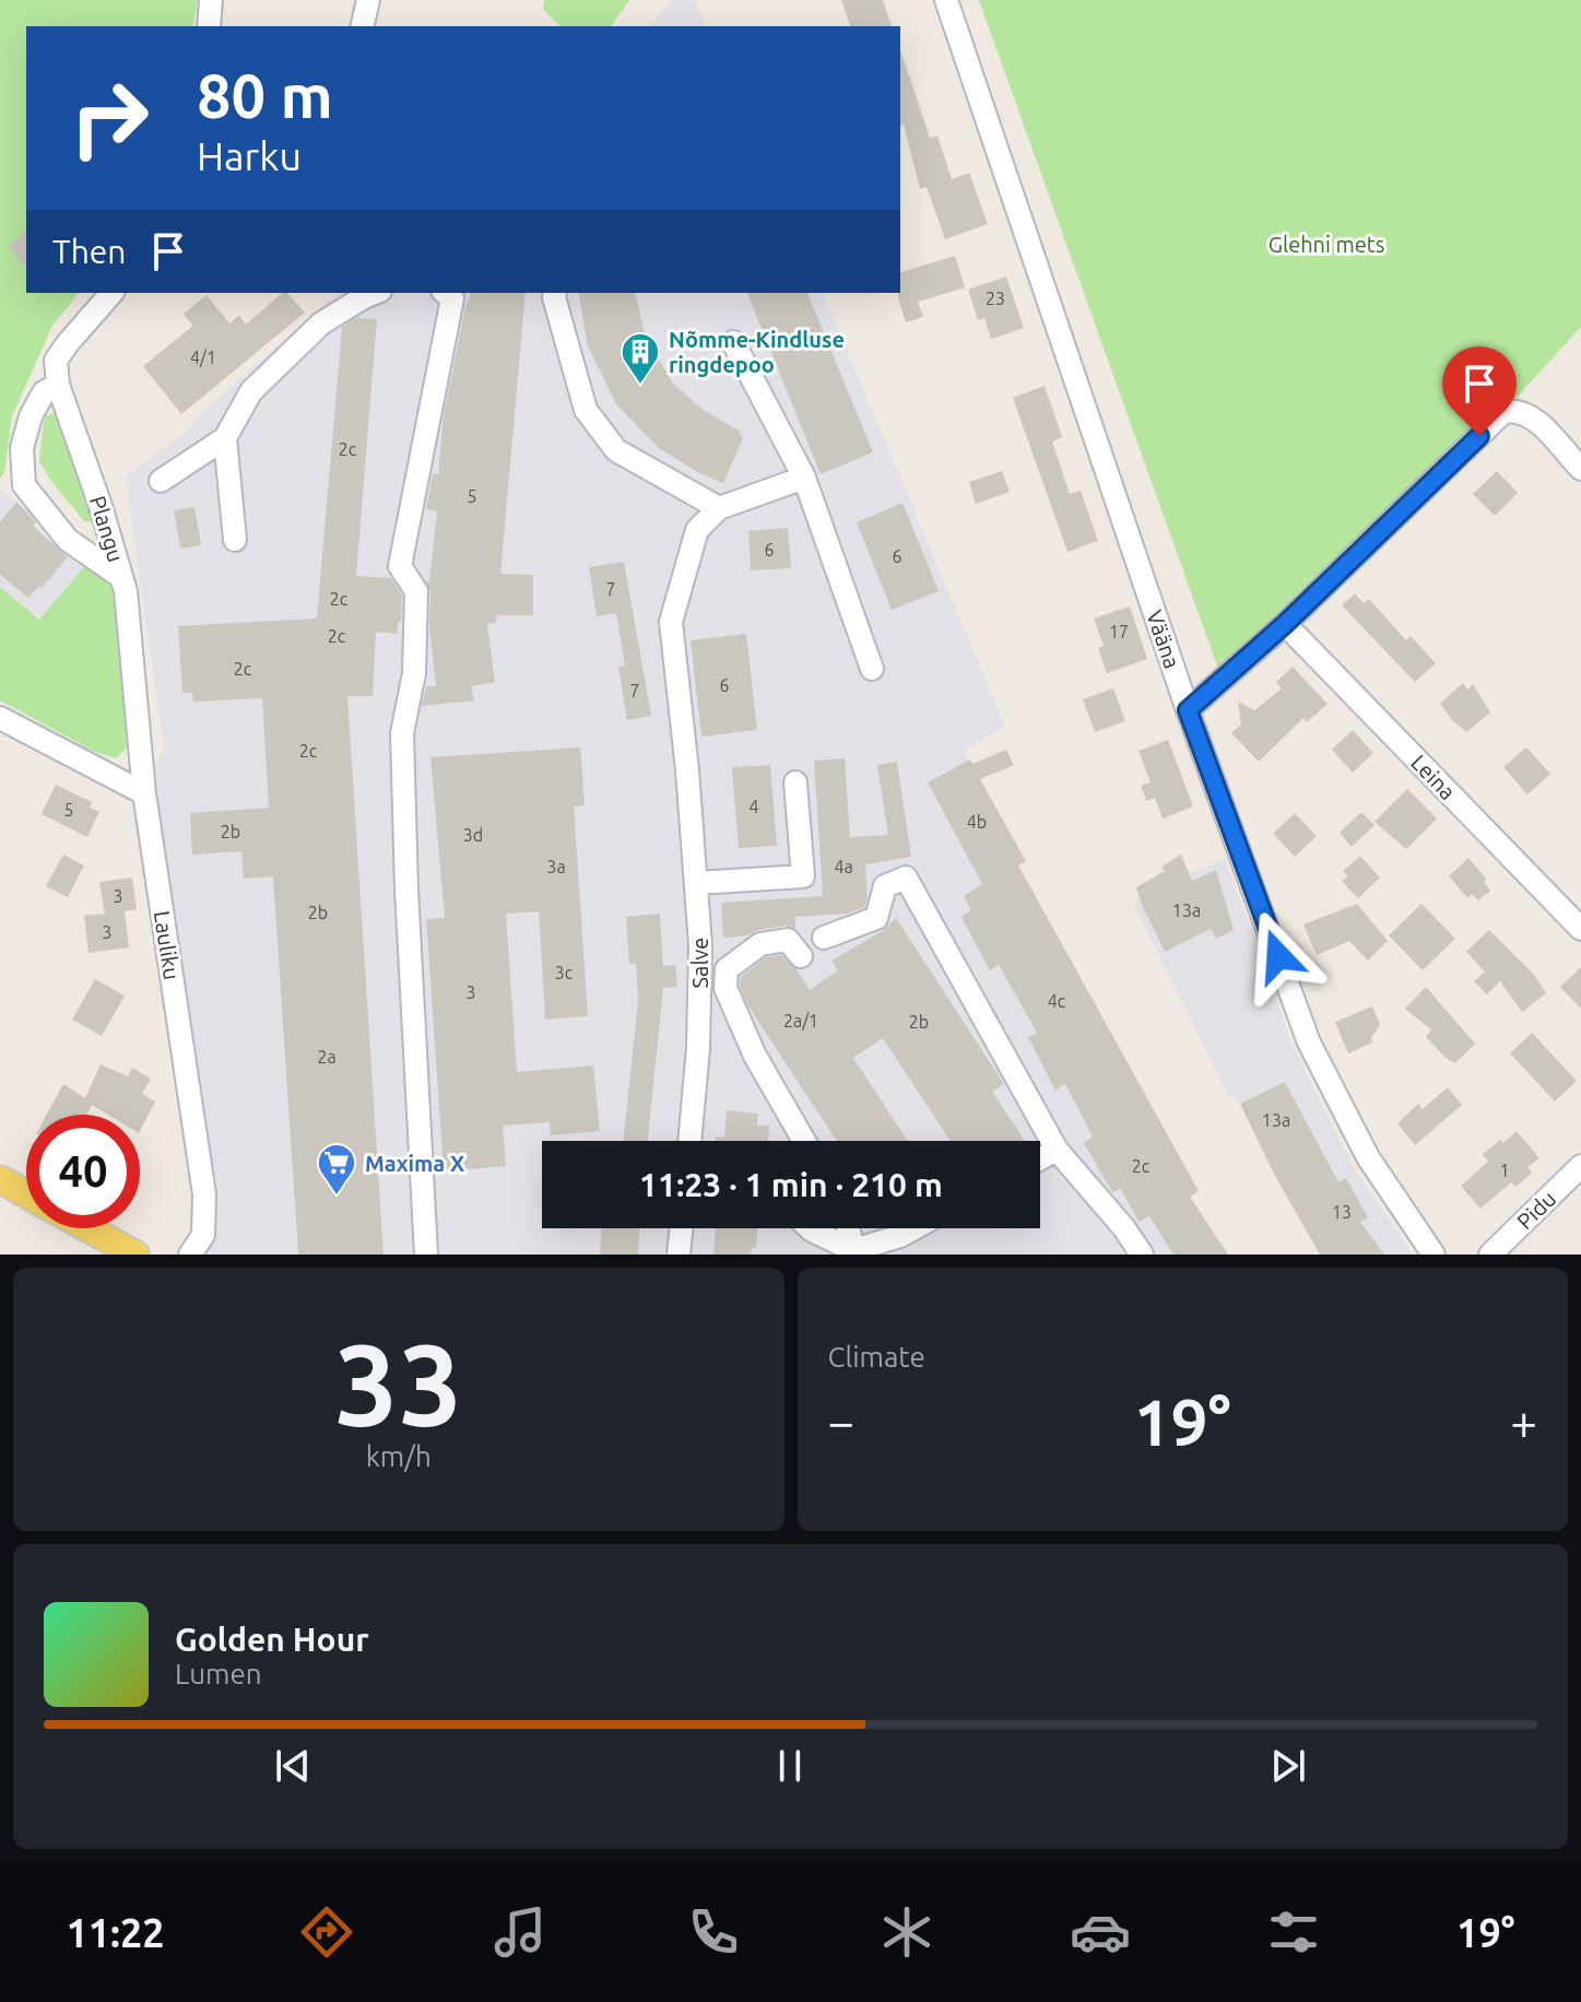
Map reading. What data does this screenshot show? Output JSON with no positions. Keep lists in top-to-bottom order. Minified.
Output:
{"streets":{"street":["Plangu","Vääna","Leina","Lauliku","Salve","Pidu"]},"crossings":[["Plangu","Lauliku"]],"parks":["Glehni mets"],"places":{"building":["Nõmme-Kindluse ringdepoo"],"supermarket":["Maxima X"]},"house_numbers":["23","4/1","2c","5","6","6","7","2c","17","2c","2c","6","7","2c","4","5","4b","2b","3d","3a","4a","3","13a","2b","3","3c","3","4c","2a/1","2b","2a","13a","2c","1","13"],"page":{"turn":["80 m","Harku"],"then":"Then","limit":"40","trip":"11:23 · 1 min · 210 m","tile":[["33","km/h"],"Climate"],"heat":["−","19°","+"],"song":["Golden Hour","Lumen"],"tabs":["11:22","19°"]}}
